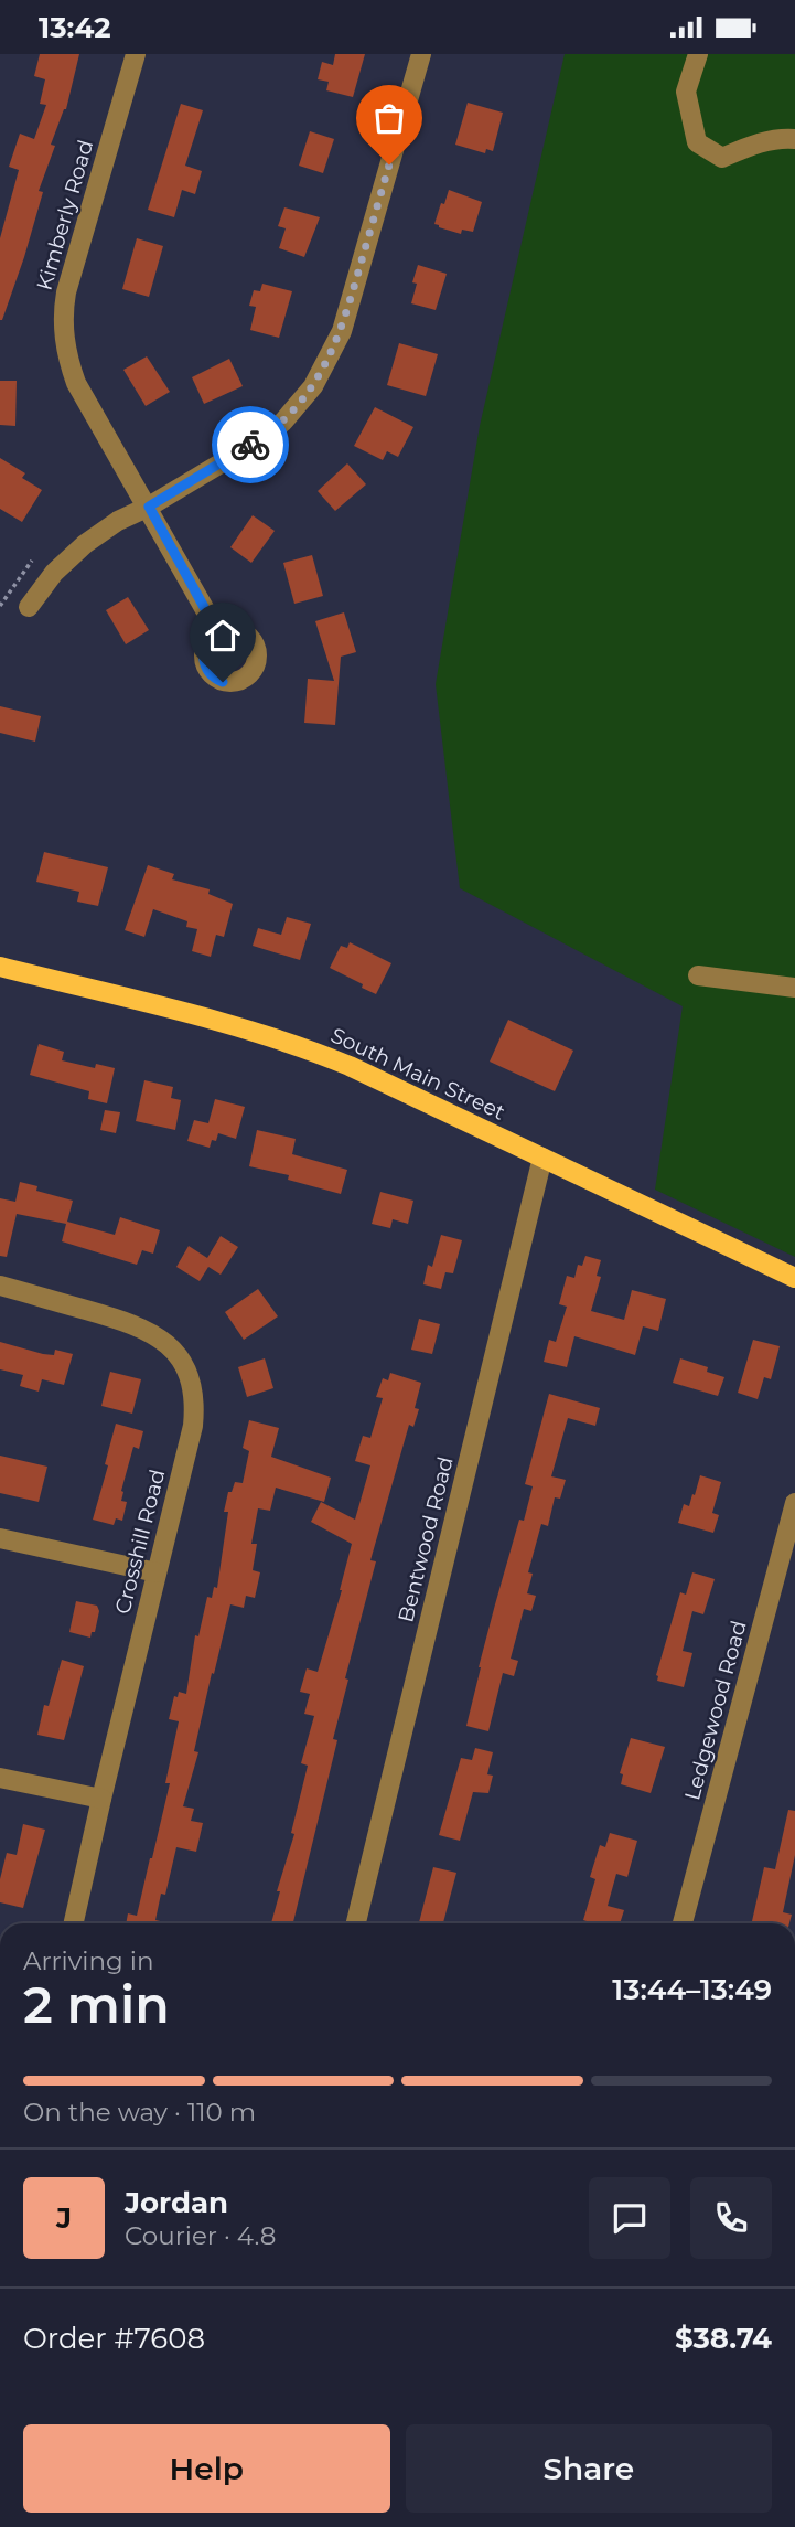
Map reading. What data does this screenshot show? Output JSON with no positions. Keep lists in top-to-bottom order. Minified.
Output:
{"streets":{"main road":["South Main Street"],"street":["Kimberly Road","Bentwood Road","Crosshill Road","Ledgewood Road"]},"crossings":[["South Main Street","Bentwood Road"]],"page":{"status":"13:42","heading":["2 min","Arriving in","13:44–13:49"],"panel":["Jordan","Courier · 4.8","Order #7608","$38.74"],"bar":"On the way · 110 m","round":"J","buttons":["Help","Share"]}}
